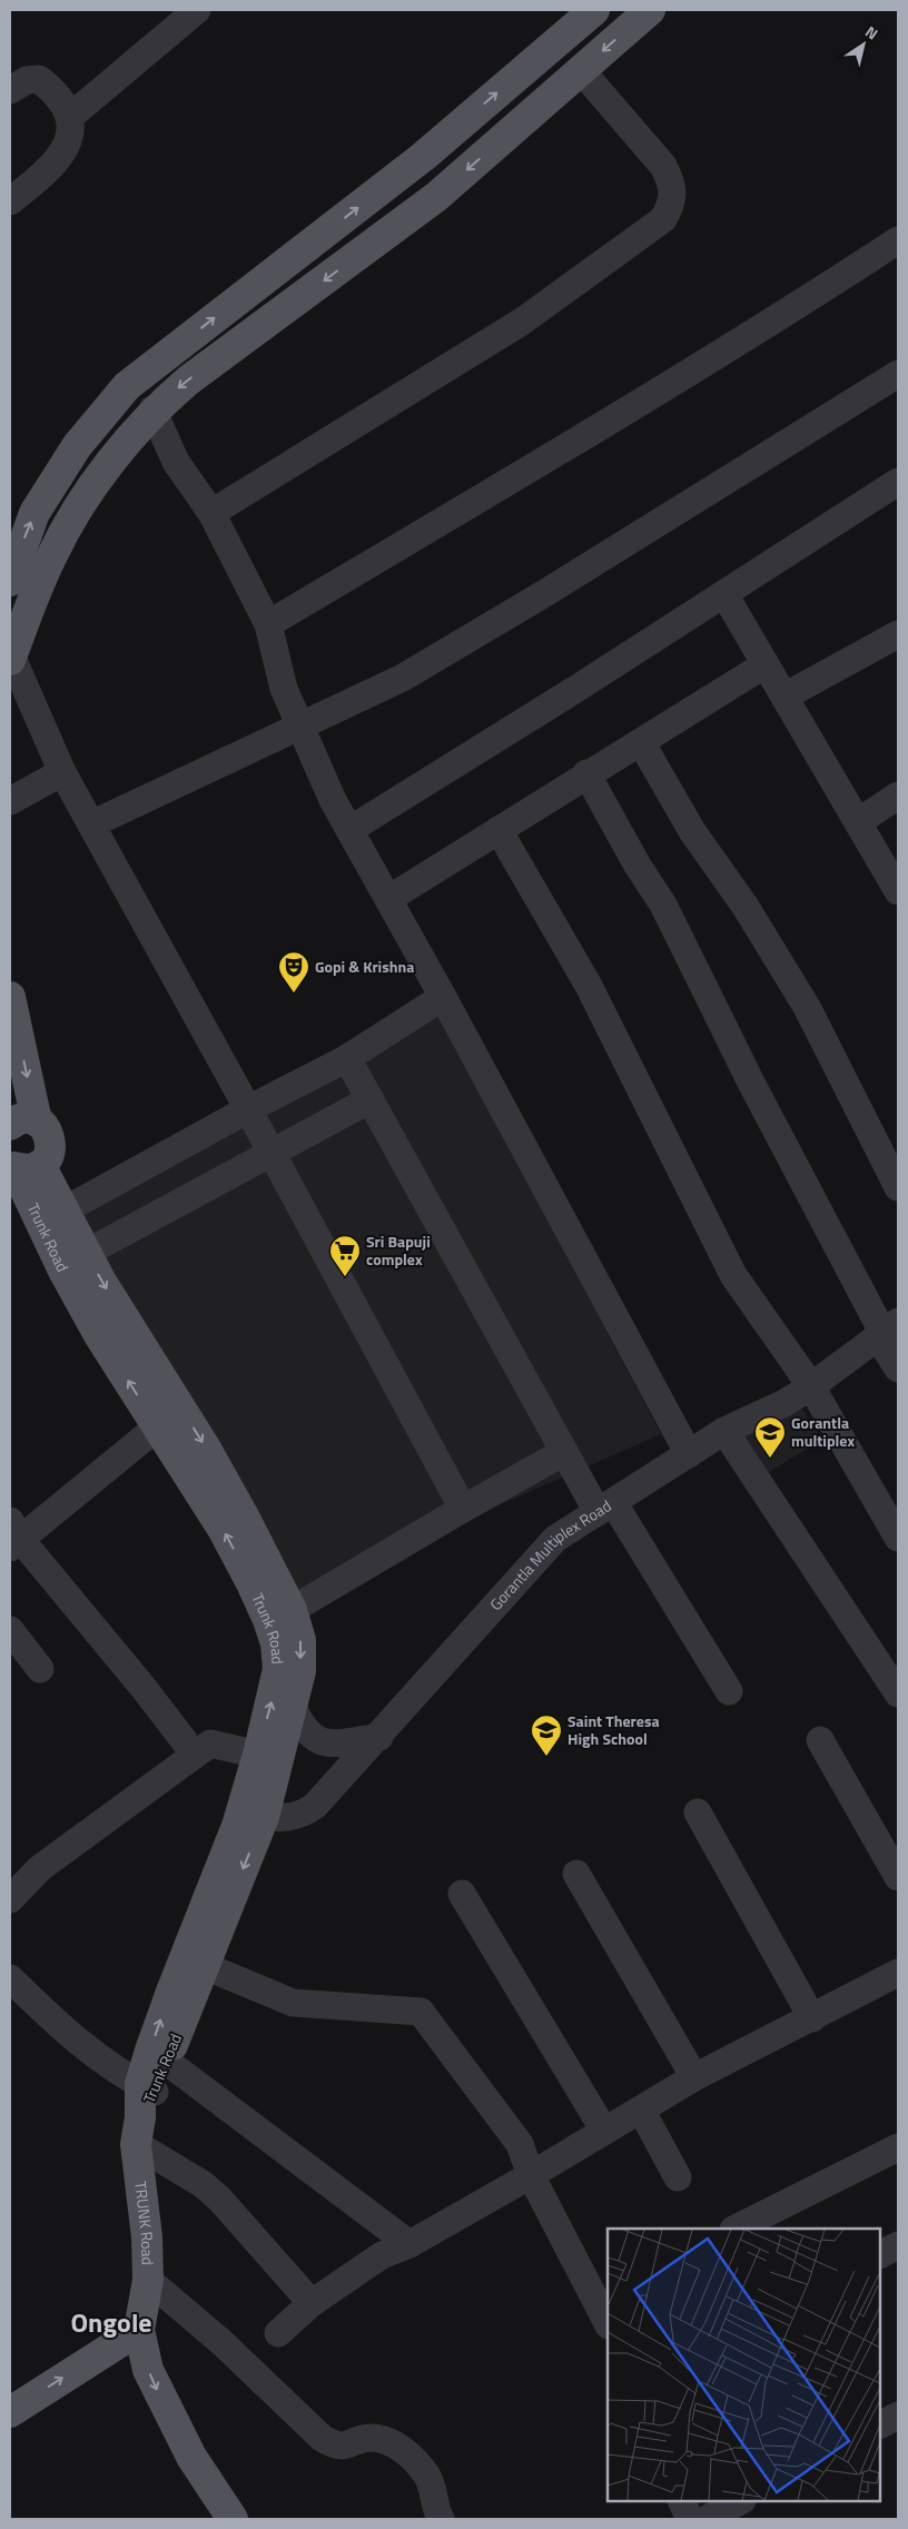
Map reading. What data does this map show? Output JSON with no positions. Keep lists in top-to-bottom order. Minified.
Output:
{"streets":{"main road":["Trunk Road","TRUNK Road"],"street":["Gorantla Multiplex Road"]},"crossings":[["Trunk Road","Gorantla Multiplex Road"],["Trunk Road","TRUNK Road"]],"districts":["Ongole"],"places":{"theatre":["Gopi & Krishna"],"supermarket":["Sri Bapuji complex"],"school or university":["Gorantla multiplex","Saint Theresa High School"]},"north":"top right"}
